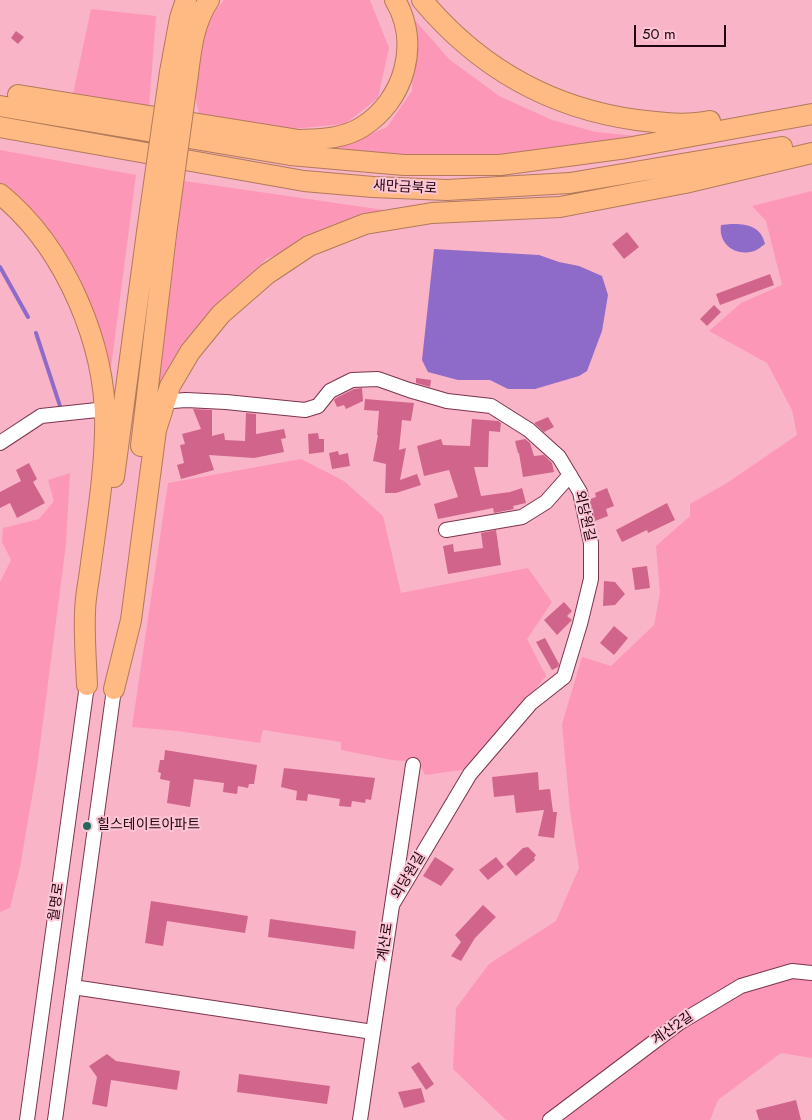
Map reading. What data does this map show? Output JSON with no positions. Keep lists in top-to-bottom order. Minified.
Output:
{"streets":{"highway":["새만금북로"],"street":["외당원길","월명로","계산로","계산2길"]},"crossings":[["외당원길","계산로"]],"places":["힐스테이트아파트"],"scale_bar":"50 m"}
